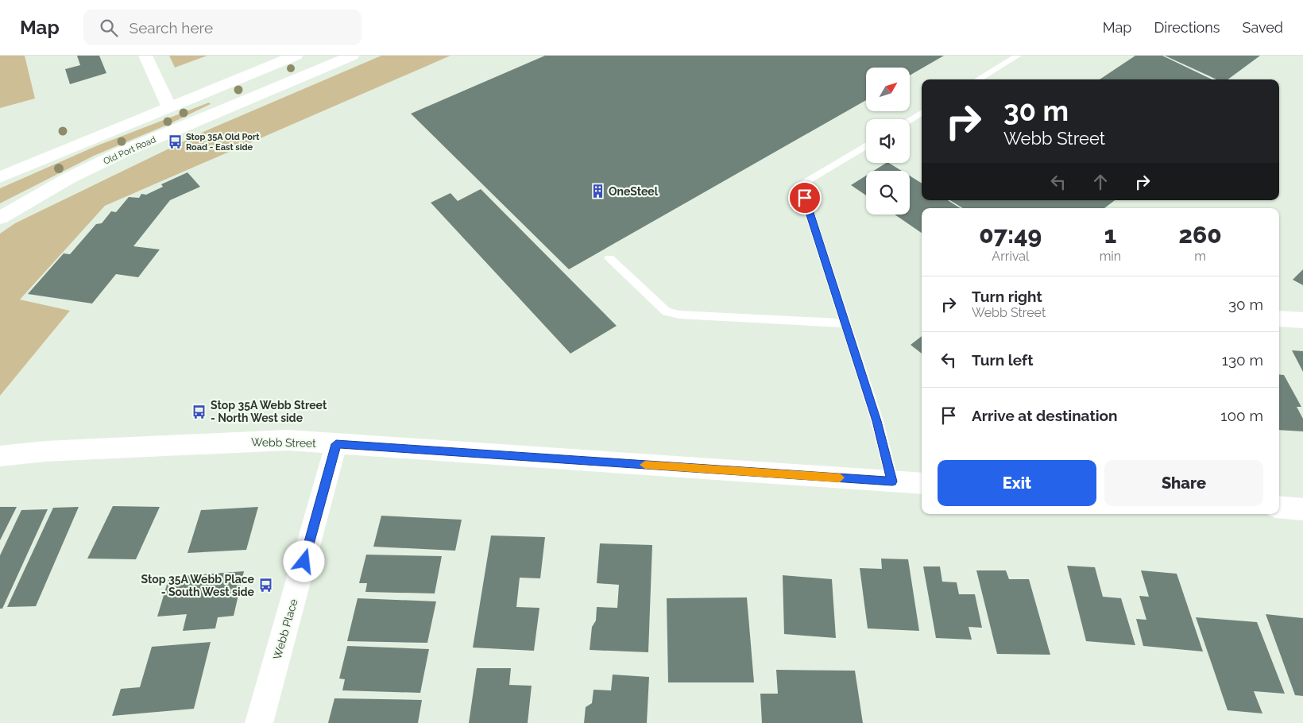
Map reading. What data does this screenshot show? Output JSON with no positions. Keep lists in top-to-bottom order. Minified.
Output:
{"streets":{"street":["Old Port Road","Webb Street","Webb Place"]},"crossings":[["Webb Street","Webb Place"]],"places":{"bus stop":["Stop 35A Old Port Road - East side","Stop 35A Webb Street - North West side","Stop 35A Webb Place - South West side"],"building":["OneSteel"]},"north":"top right","page":{"header":"Map","search":"Search here","nav":["Map","Directions","Saved"],"turn":["30 m","Webb Street"],"eta":["07:49","Arrival","1","min","260","m"],"list":[{"name":"Turn right","note":"Webb Street","value":"30 m"},{"name":"Turn left","value":"130 m"},{"name":"Arrive at destination","value":"100 m"}],"buttons":["Exit","Share"]}}
